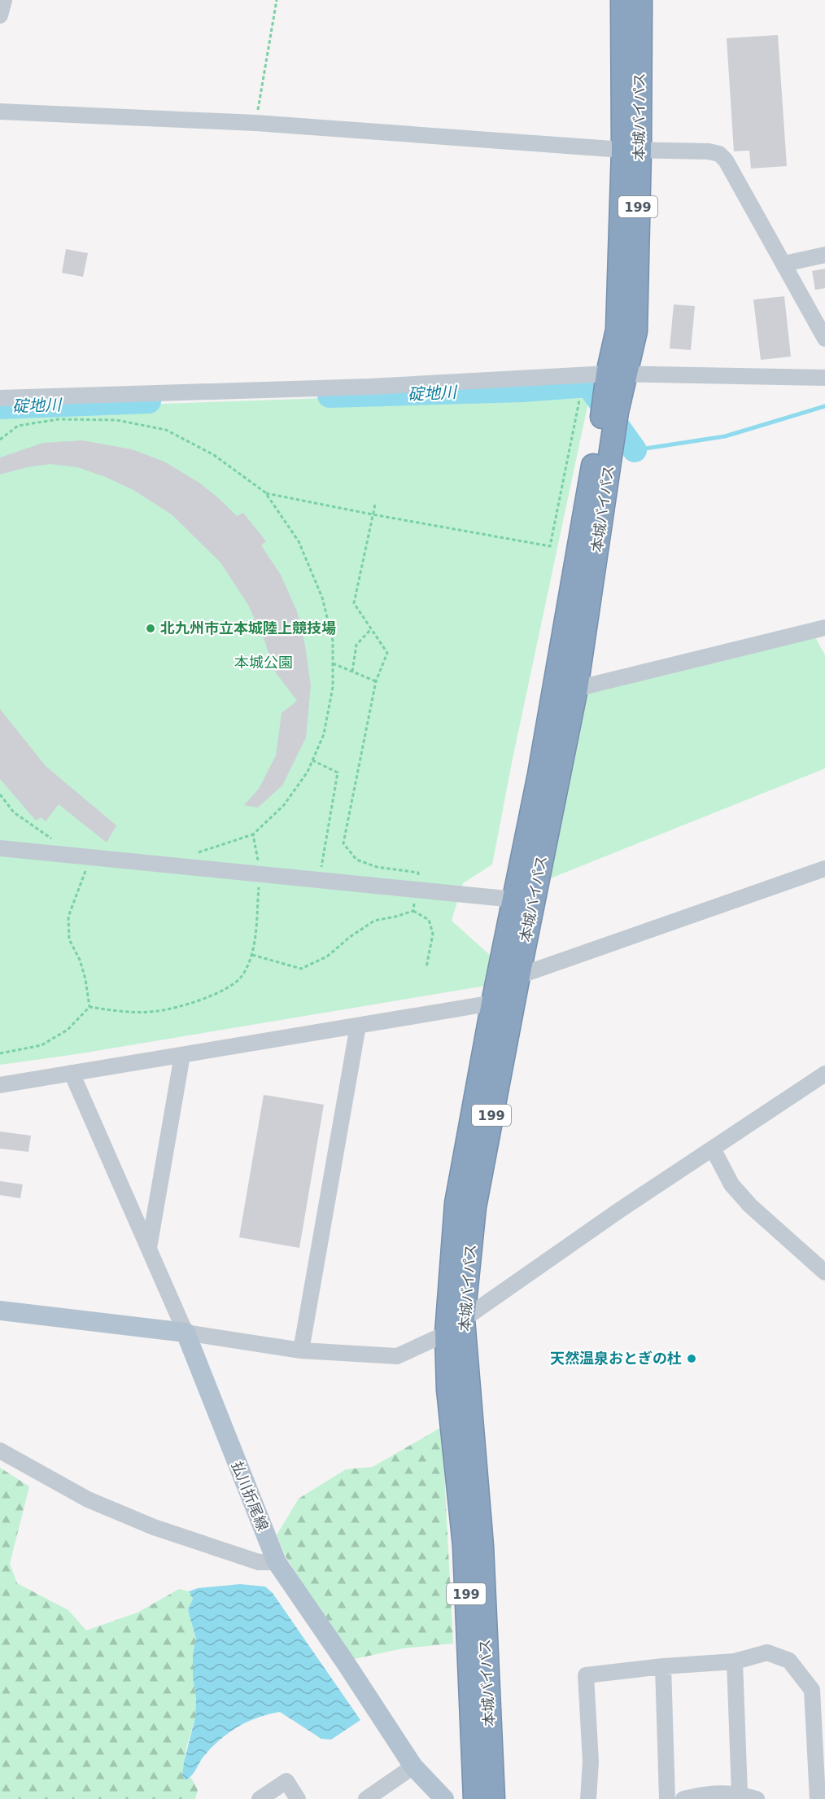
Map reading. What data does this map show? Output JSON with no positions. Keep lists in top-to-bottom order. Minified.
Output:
{"streets":{"highway":["本城バイパス","199"],"main road":["払川折尾線"]},"water":["碇地川"],"parks":["本城公園"],"places":["北九州市立本城陸上競技場","天然温泉おとぎの杜"]}
